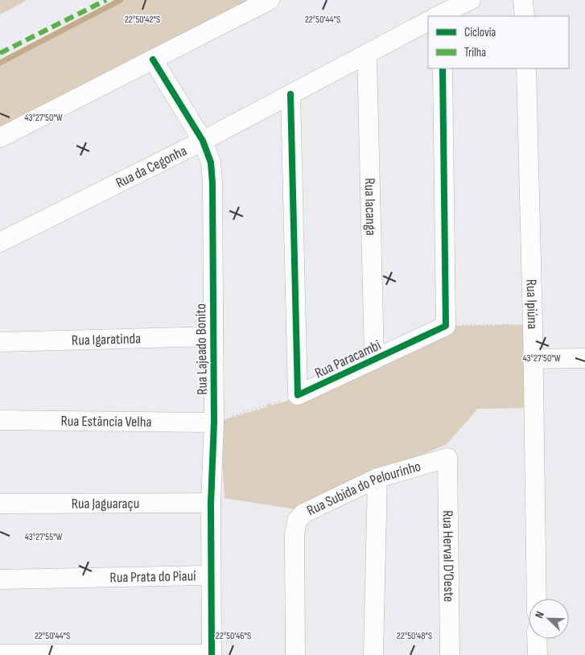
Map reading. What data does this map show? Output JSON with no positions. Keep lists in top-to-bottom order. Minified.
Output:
{"streets":{"street":["Rua da Cegonha","Rua Iacanga","Rua Ipiúna","Rua Igaratinda","Rua Lajeado Bonito","Rua Paracambi","Rua Estância Velha","Rua Subida do Pelourinho","Rua Jaguaraçu","Rua Herval D'Oeste","Rua Prata do Piauí"]},"crossings":[["Rua da Cegonha","Rua Iacanga"],["Rua da Cegonha","Rua Lajeado Bonito"],["Rua da Cegonha","Rua Paracambi"],["Rua Iacanga","Rua Paracambi"],["Rua Igaratinda","Rua Lajeado Bonito"],["Rua Lajeado Bonito","Rua Estância Velha"],["Rua Lajeado Bonito","Rua Jaguaraçu"],["Rua Lajeado Bonito","Rua Prata do Piauí"],["Rua Subida do Pelourinho","Rua Herval D'Oeste"]],"legend":["Ciclovia","Trilha"],"north":"top left","coordinates":["22°50'44\"S","22°50'42\"S","43°27'50\"W","43°27'55\"W","22°50'46\"S","22°50'48\"S"]}
